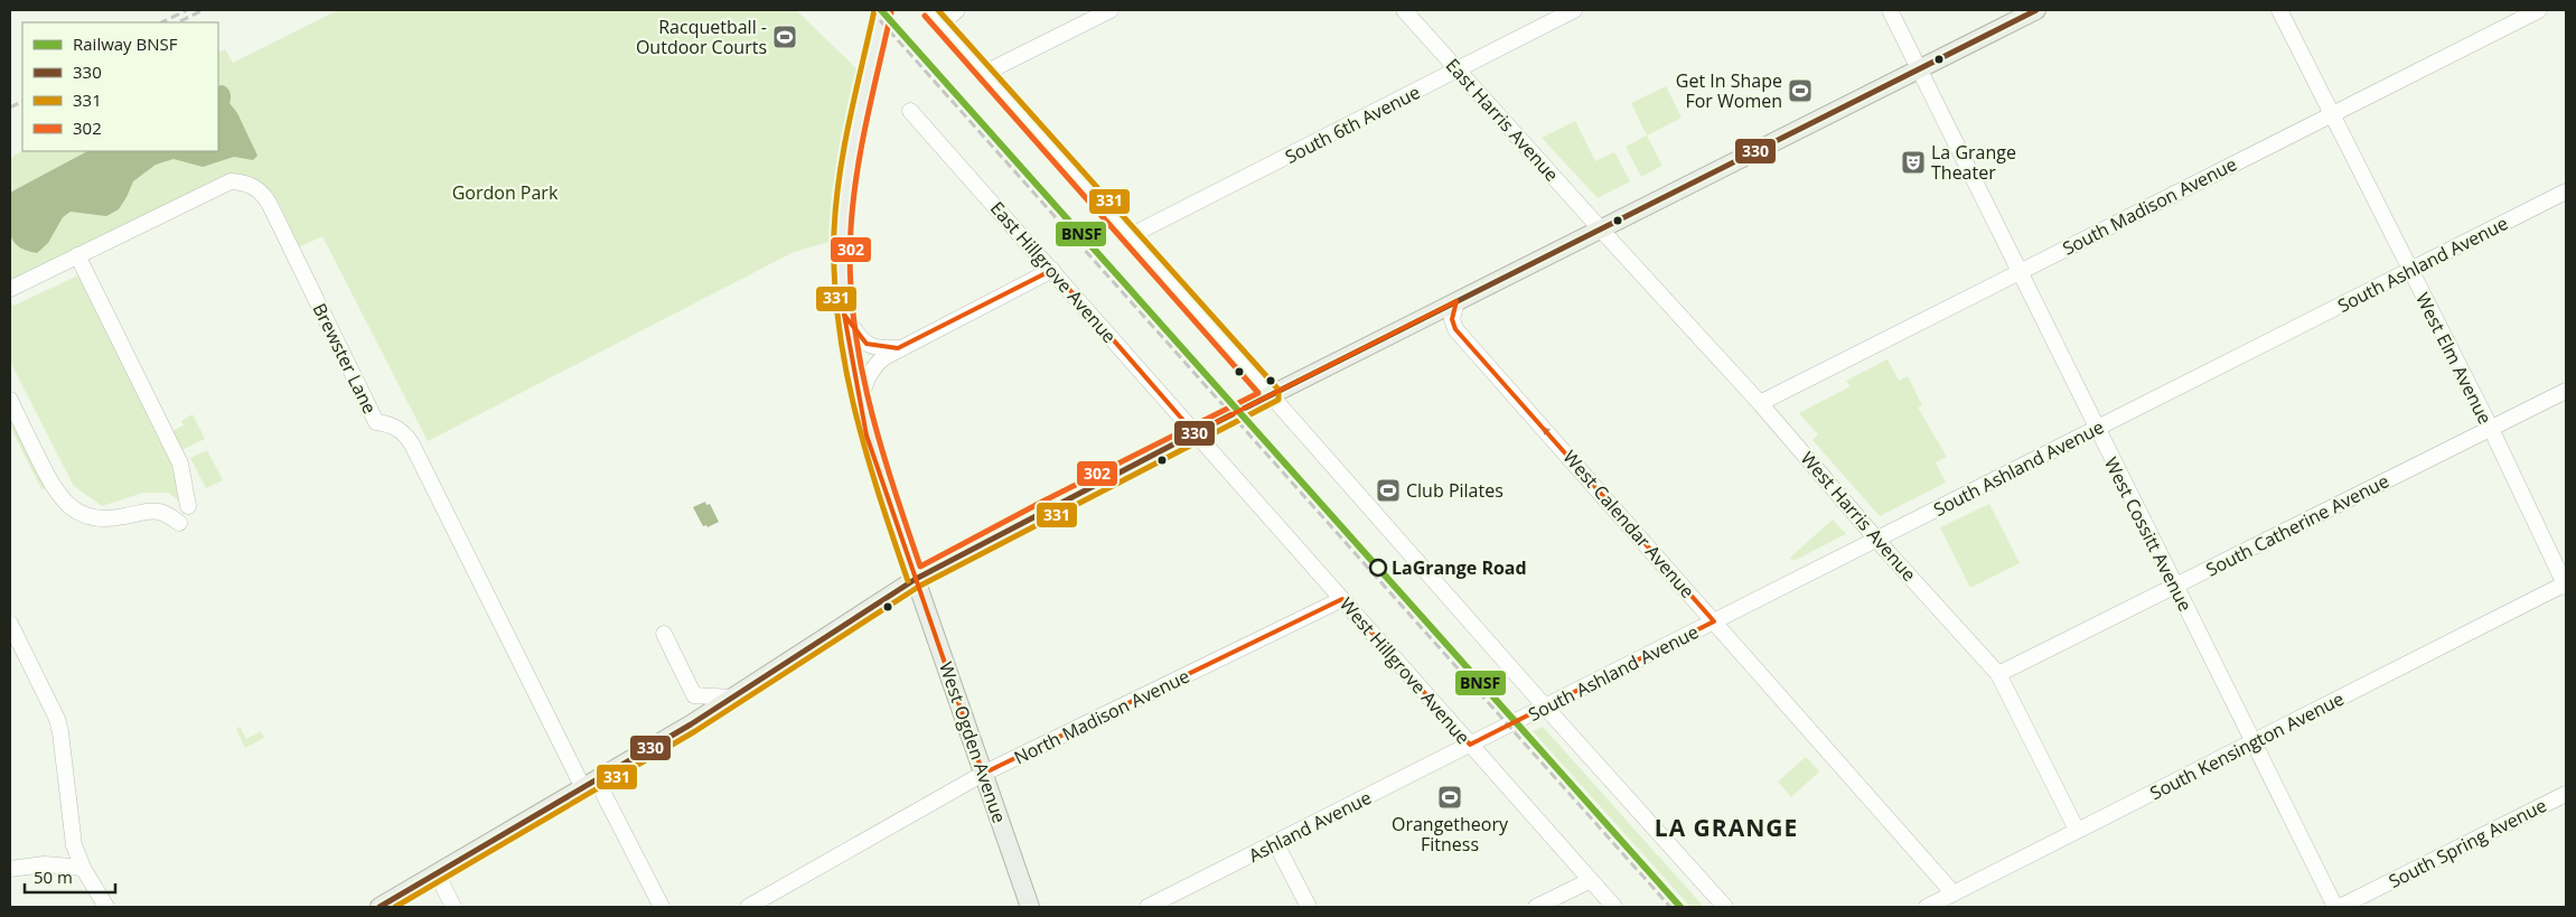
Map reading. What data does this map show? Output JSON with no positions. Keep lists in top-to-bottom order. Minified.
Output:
{"streets":{"main road":["West Ogden Avenue"],"street":["East Harris Avenue","South 6th Avenue","South Madison Avenue","South Ashland Avenue","East Hillgrove Avenue","Brewster Lane","West Elm Avenue","West Harris Avenue","West Calendar Avenue","South Catherine Avenue","West Cossitt Avenue","West Hillgrove Avenue","North Madison Avenue","South Kensington Avenue","Ashland Avenue","South Spring Avenue"]},"crossings":[["East Harris Avenue","South 6th Avenue"],["East Harris Avenue","West Harris Avenue"],["South Madison Avenue","West Elm Avenue"],["South Madison Avenue","West Harris Avenue"],["South Madison Avenue","West Cossitt Avenue"],["South Ashland Avenue","West Elm Avenue"],["South Ashland Avenue","West Harris Avenue"],["South Ashland Avenue","West Calendar Avenue"],["South Ashland Avenue","West Cossitt Avenue"],["South Ashland Avenue","West Hillgrove Avenue"],["South Ashland Avenue","Ashland Avenue"],["East Hillgrove Avenue","West Hillgrove Avenue"],["West Elm Avenue","South Catherine Avenue"],["West Elm Avenue","South Kensington Avenue"],["West Harris Avenue","South Catherine Avenue"],["West Harris Avenue","South Kensington Avenue"],["West Calendar Avenue","South Kensington Avenue"],["South Catherine Avenue","West Cossitt Avenue"],["West Cossitt Avenue","South Kensington Avenue"],["West Hillgrove Avenue","North Madison Avenue"],["West Hillgrove Avenue","Ashland Avenue"],["North Madison Avenue","West Ogden Avenue"]],"one_way":["West Calendar Avenue"],"districts":["LA GRANGE"],"parks":["Gordon Park"],"places":{"sports":["Racquetball - Outdoor Courts","Get In Shape For Women","Club Pilates","Orangetheory Fitness"],"theatre":["La Grange Theater"],"other":["LaGrange Road"]},"lines":["rail line BNSF","transit line 330","transit line 331","transit line 302"],"legend":["Railway BNSF","330","331","302"],"scale_bar":"50 m"}
